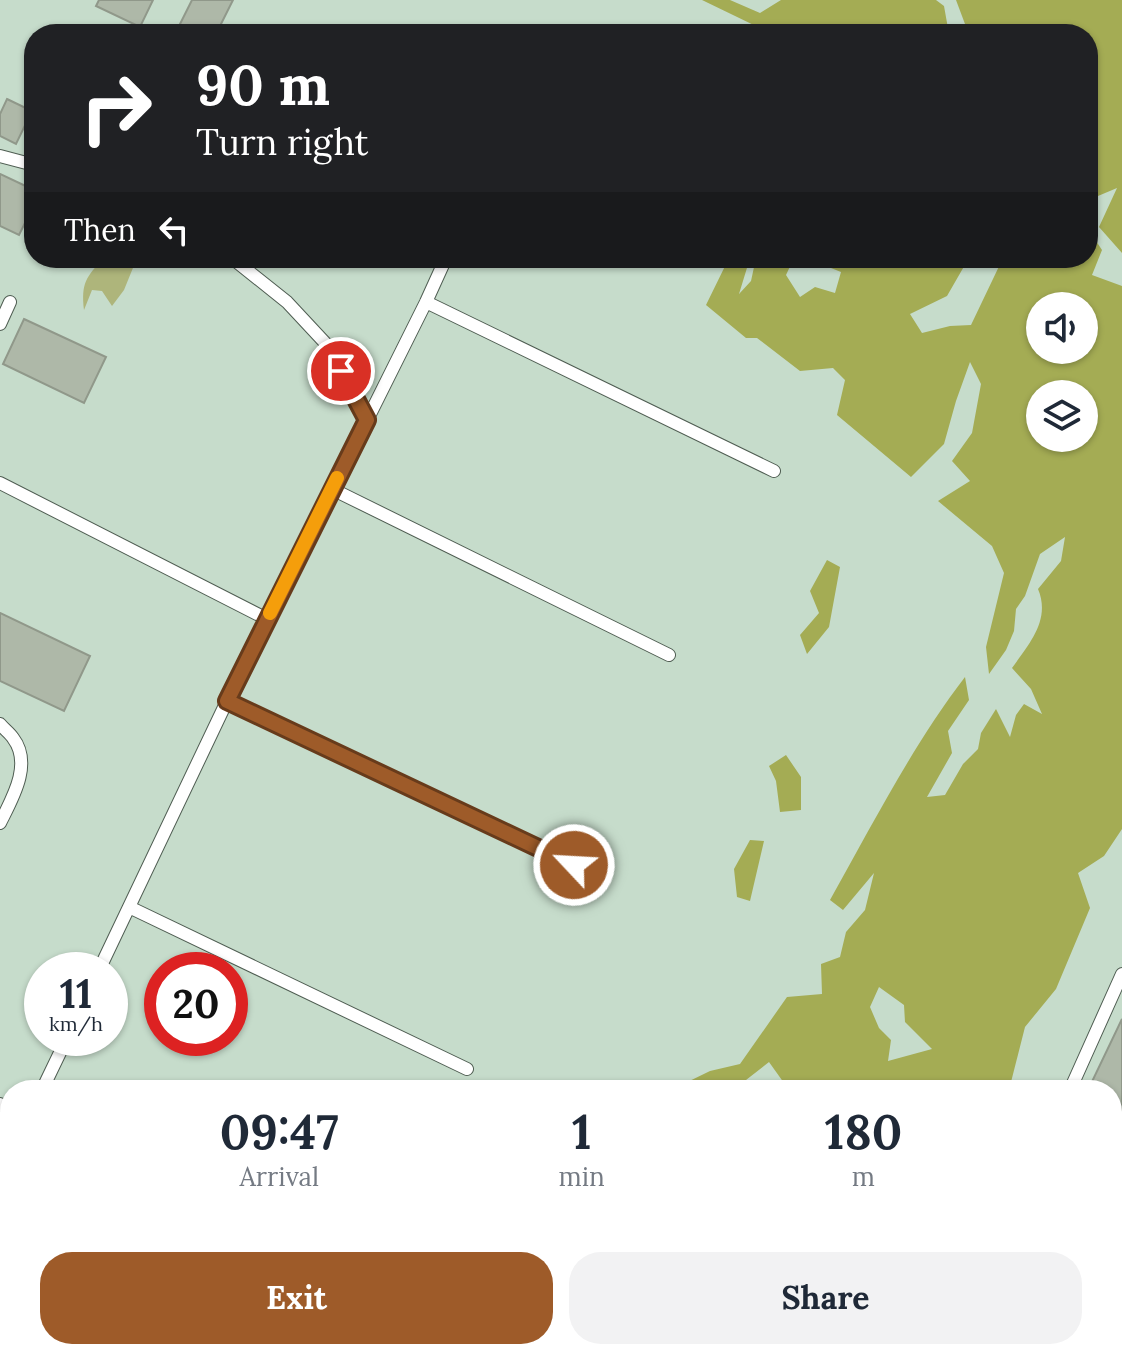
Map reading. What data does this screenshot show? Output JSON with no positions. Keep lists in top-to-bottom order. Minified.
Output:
{"page":{"turn":["90 m","Turn right"],"then":"Then","speed":"11 km/h","limit":"20","eta":["09:47","Arrival","1","min","180","m"],"buttons":["Exit","Share"]}}
